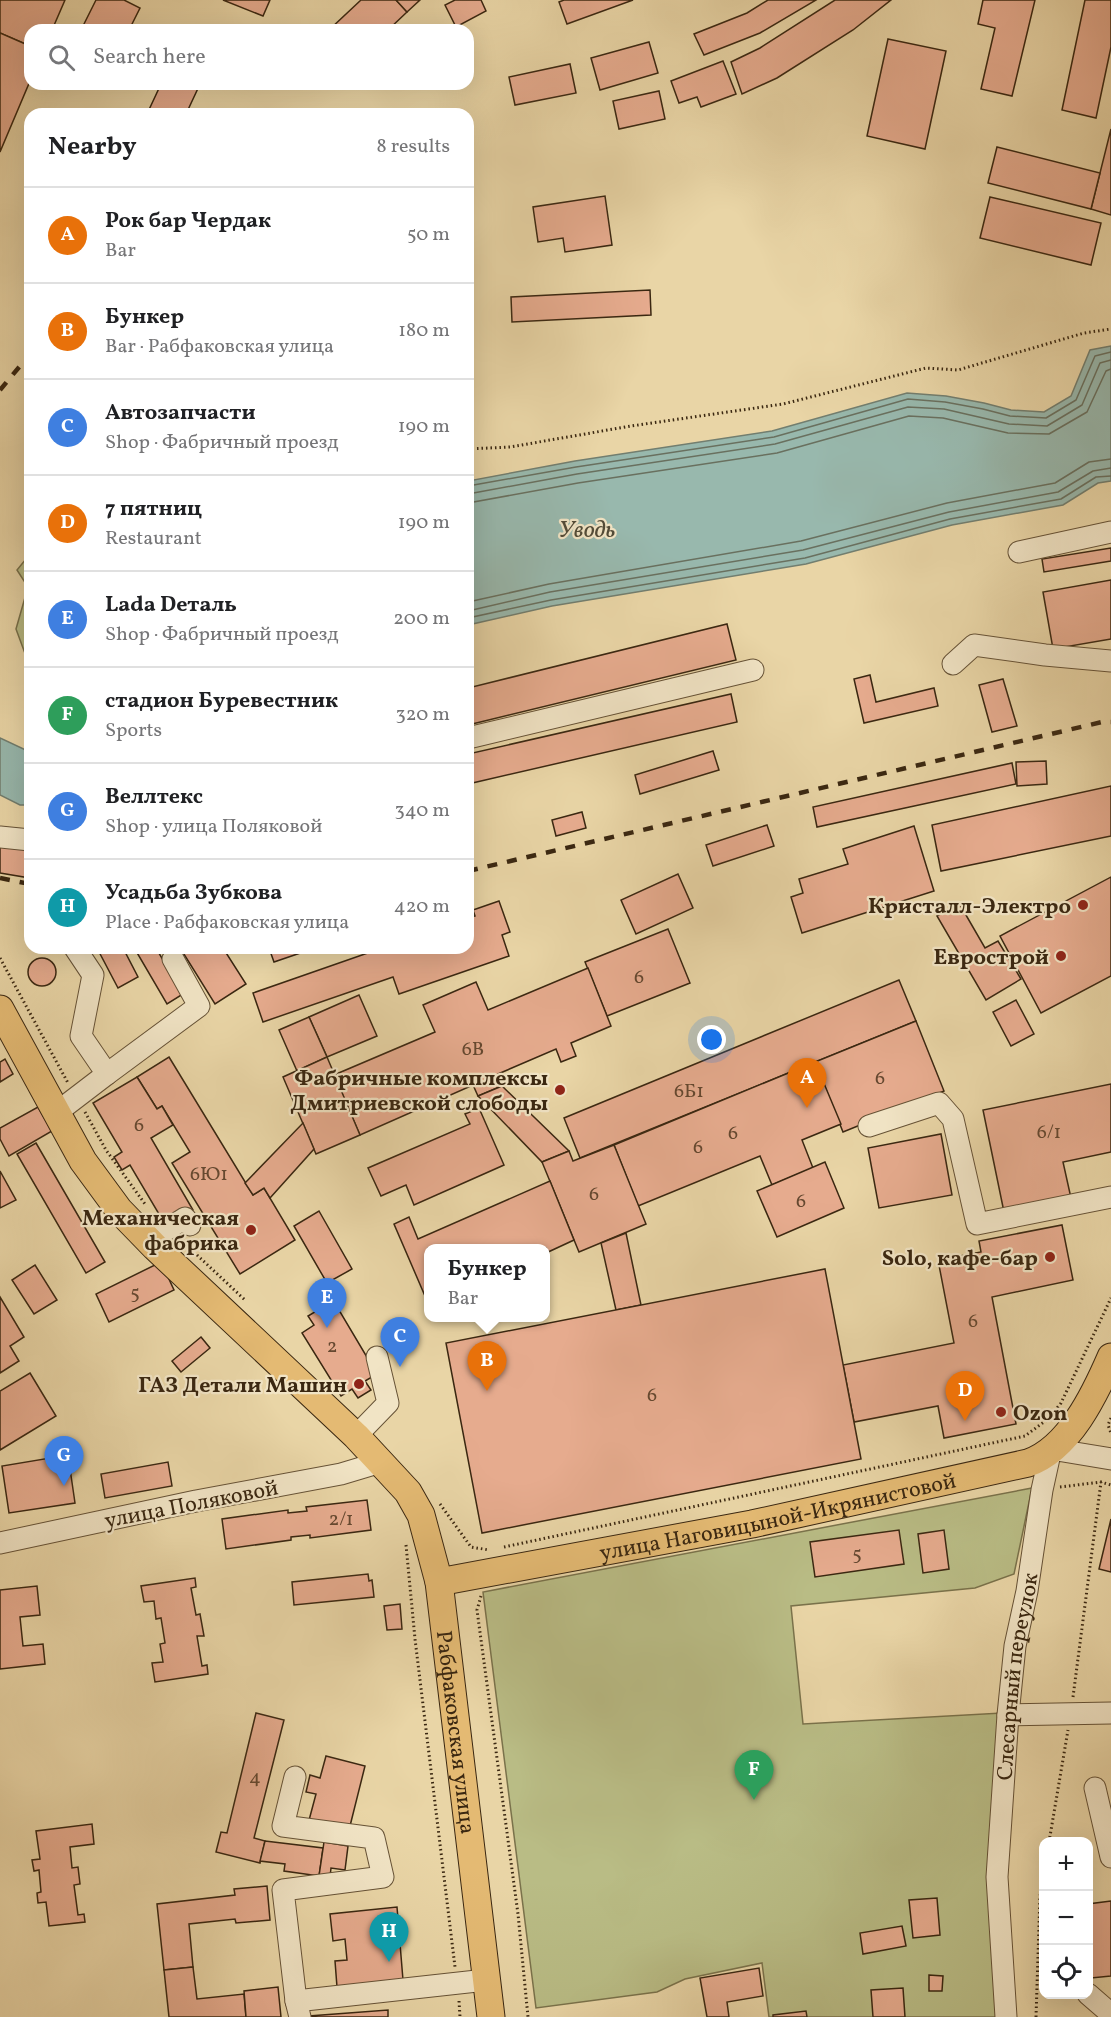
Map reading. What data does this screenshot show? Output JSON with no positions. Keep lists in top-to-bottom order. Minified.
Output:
{"streets":{"main road":["улица Наговицыной-Икрянистовой","Рабфаковская улица"],"street":["улица Поляковой","Слесарный переулок"]},"crossings":[["улица Поляковой","Рабфаковская улица"],["улица Наговицыной-Икрянистовой","Слесарный переулок"],["улица Наговицыной-Икрянистовой","Рабфаковская улица"]],"water":["Уводь"],"places":["Кристалл-Электро","Еврострой","Фабричные комплексы Дмитриевской слободы","Механическая фабрика","Solo, кафе-бар","ГАЗ Детали Машин","Ozon"],"house_numbers":["6","6В","6","6Б1","6","6/1","6","6","6Ю1","6","6","5","6","2","6","2/1","5","4"],"page":{"search":"Search here","heading":["Nearby","8 results"],"list":[{"mark":"A","name":"Рок бар Чердак","note":"Bar","value":"50 m"},{"mark":"B","name":"Бункер","note":"Bar · Рабфаковская улица","value":"180 m"},{"mark":"C","name":"Автозапчасти","note":"Shop · Фабричный проезд","value":"190 m"},{"mark":"D","name":"7 пятниц","note":"Restaurant","value":"190 m"},{"mark":"E","name":"Lada Dеталь","note":"Shop · Фабричный проезд","value":"200 m"},{"mark":"F","name":"стадион Буревестник","note":"Sports","value":"320 m"},{"mark":"G","name":"Веллтекс","note":"Shop · улица Поляковой","value":"340 m"},{"mark":"H","name":"Усадьба Зубкова","note":"Place · Рабфаковская улица","value":"420 m"}],"pins":["A","E","C","B","D","G","F","H"],"popup":["Бункер","Bar"],"map_buttons":["+","−"]}}
